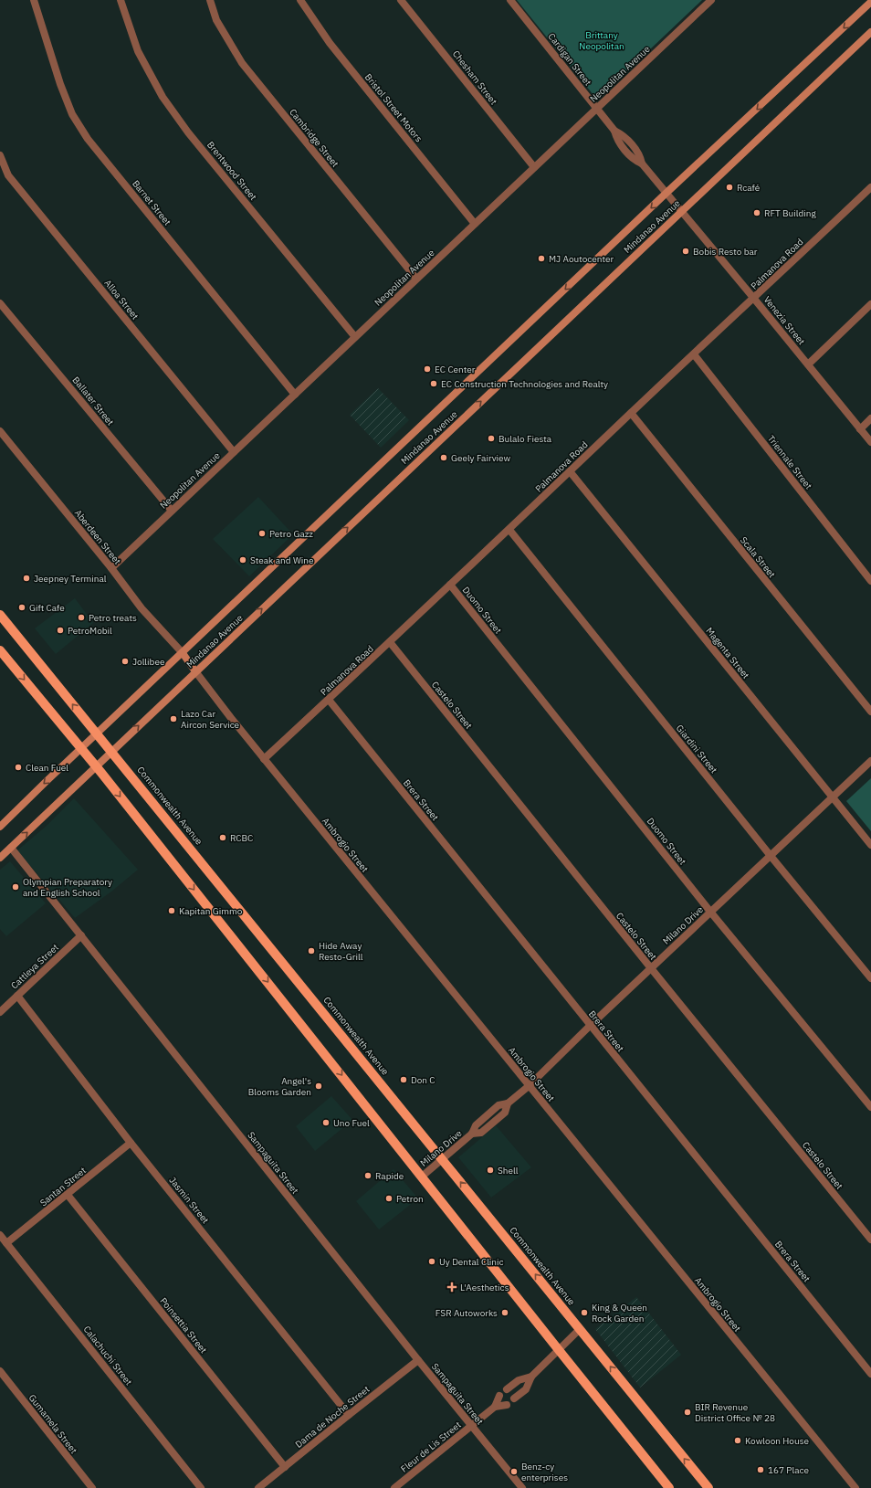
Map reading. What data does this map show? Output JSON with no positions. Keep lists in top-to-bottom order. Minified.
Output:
{"streets":{"main road":["Mindanao Avenue","Commonwealth Avenue"],"street":["Cardigan Street","Neopolitan Avenue","Chesham Street","Bristol Street Motors","Cambridge Street","Brentwood Street","Barnet Street","Palmanova Road","Alloa Street","Venezia Street","Ballater Street","Triennale Street","Aberdeen Street","Scala Street","Duomo Street","Magenta Street","Castelo Street","Giardini Street","Brera Street","Ambrogio Street","Milano Drive","Cattleya Street","Sampaguita Street","Santan Street","Jasmin Street","Poinsettia Street","Calachuchi Street","Dama de Noche Street","Gumamela Street","Fleur de Lis Street"]},"crossings":[["Cardigan Street","Neopolitan Avenue"],["Cardigan Street","Mindanao Avenue"],["Cardigan Street","Venezia Street"],["Neopolitan Avenue","Chesham Street"],["Neopolitan Avenue","Bristol Street Motors"],["Neopolitan Avenue","Cambridge Street"],["Neopolitan Avenue","Brentwood Street"],["Neopolitan Avenue","Barnet Street"],["Neopolitan Avenue","Alloa Street"],["Neopolitan Avenue","Ballater Street"],["Neopolitan Avenue","Aberdeen Street"],["Mindanao Avenue","Venezia Street"],["Mindanao Avenue","Aberdeen Street"],["Mindanao Avenue","Commonwealth Avenue"],["Mindanao Avenue","Ambrogio Street"],["Mindanao Avenue","Sampaguita Street"],["Palmanova Road","Venezia Street"],["Palmanova Road","Triennale Street"],["Palmanova Road","Scala Street"],["Palmanova Road","Duomo Street"],["Palmanova Road","Magenta Street"],["Palmanova Road","Castelo Street"],["Palmanova Road","Giardini Street"],["Palmanova Road","Brera Street"],["Palmanova Road","Ambrogio Street"],["Duomo Street","Milano Drive"],["Magenta Street","Milano Drive"],["Castelo Street","Milano Drive"],["Giardini Street","Milano Drive"],["Brera Street","Milano Drive"],["Commonwealth Avenue","Milano Drive"],["Ambrogio Street","Milano Drive"],["Cattleya Street","Sampaguita Street"],["Cattleya Street","Jasmin Street"],["Sampaguita Street","Dama de Noche Street"],["Sampaguita Street","Fleur de Lis Street"],["Santan Street","Jasmin Street"],["Santan Street","Poinsettia Street"],["Santan Street","Calachuchi Street"],["Jasmin Street","Dama de Noche Street"],["Poinsettia Street","Dama de Noche Street"]],"parks":["Brittany Neopolitan"],"places":{"other":["Rcafé","RFT Building","Bobis Resto bar","MJ Aoutocenter","EC Center","EC Construction Technologies and Realty","Bulalo Fiesta","Geely Fairview","Petro Gazz","Steak and Wine","Jeepney Terminal","Gift Cafe","Petro treats","PetroMobil","Jollibee","Lazo Car Aircon Service","Clean Fuel","RCBC","Olympian Preparatory and English School","Kapitan Gimmo","Hide Away Resto-Grill","Don C","Angel's Blooms Garden","Uno Fuel","Shell","Rapide","Petron","Uy Dental Clinic","FSR Autoworks","King & Queen Rock Garden","BIR Revenue District Office № 28","Kowloon House","167 Place","Benz-cy enterprises"],"health":["L'Aesthetics"]}}
